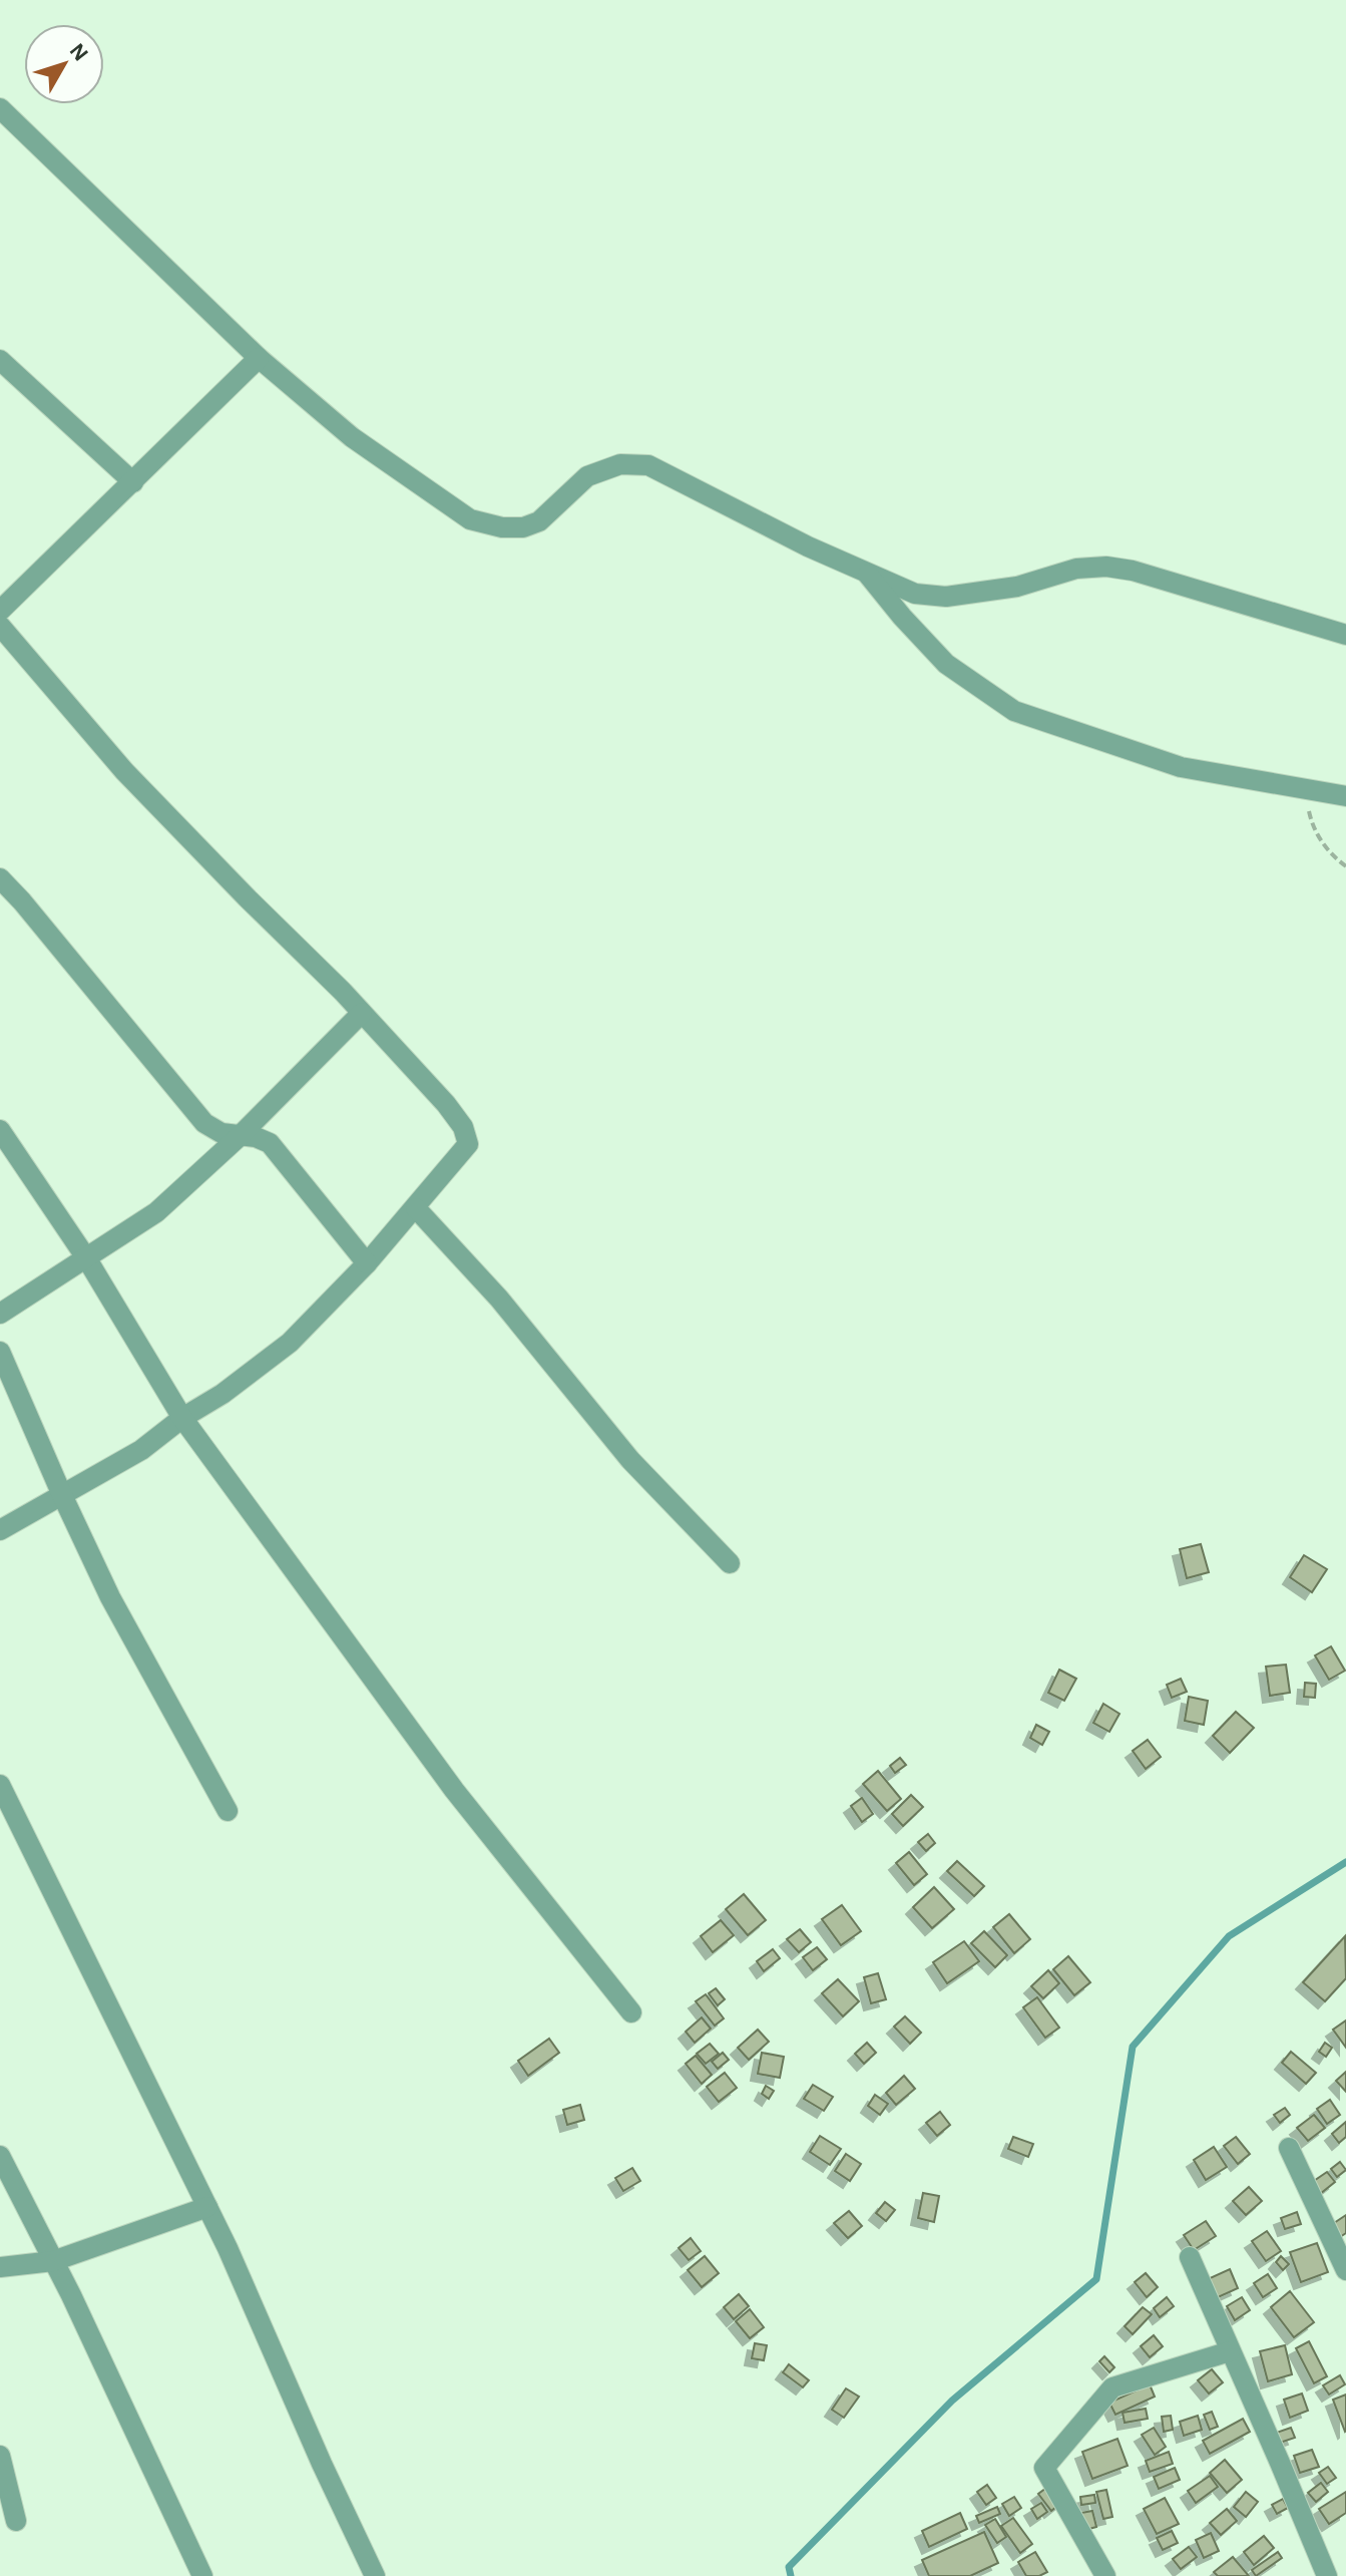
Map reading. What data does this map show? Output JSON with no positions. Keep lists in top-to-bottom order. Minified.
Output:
{"north":"top right"}
